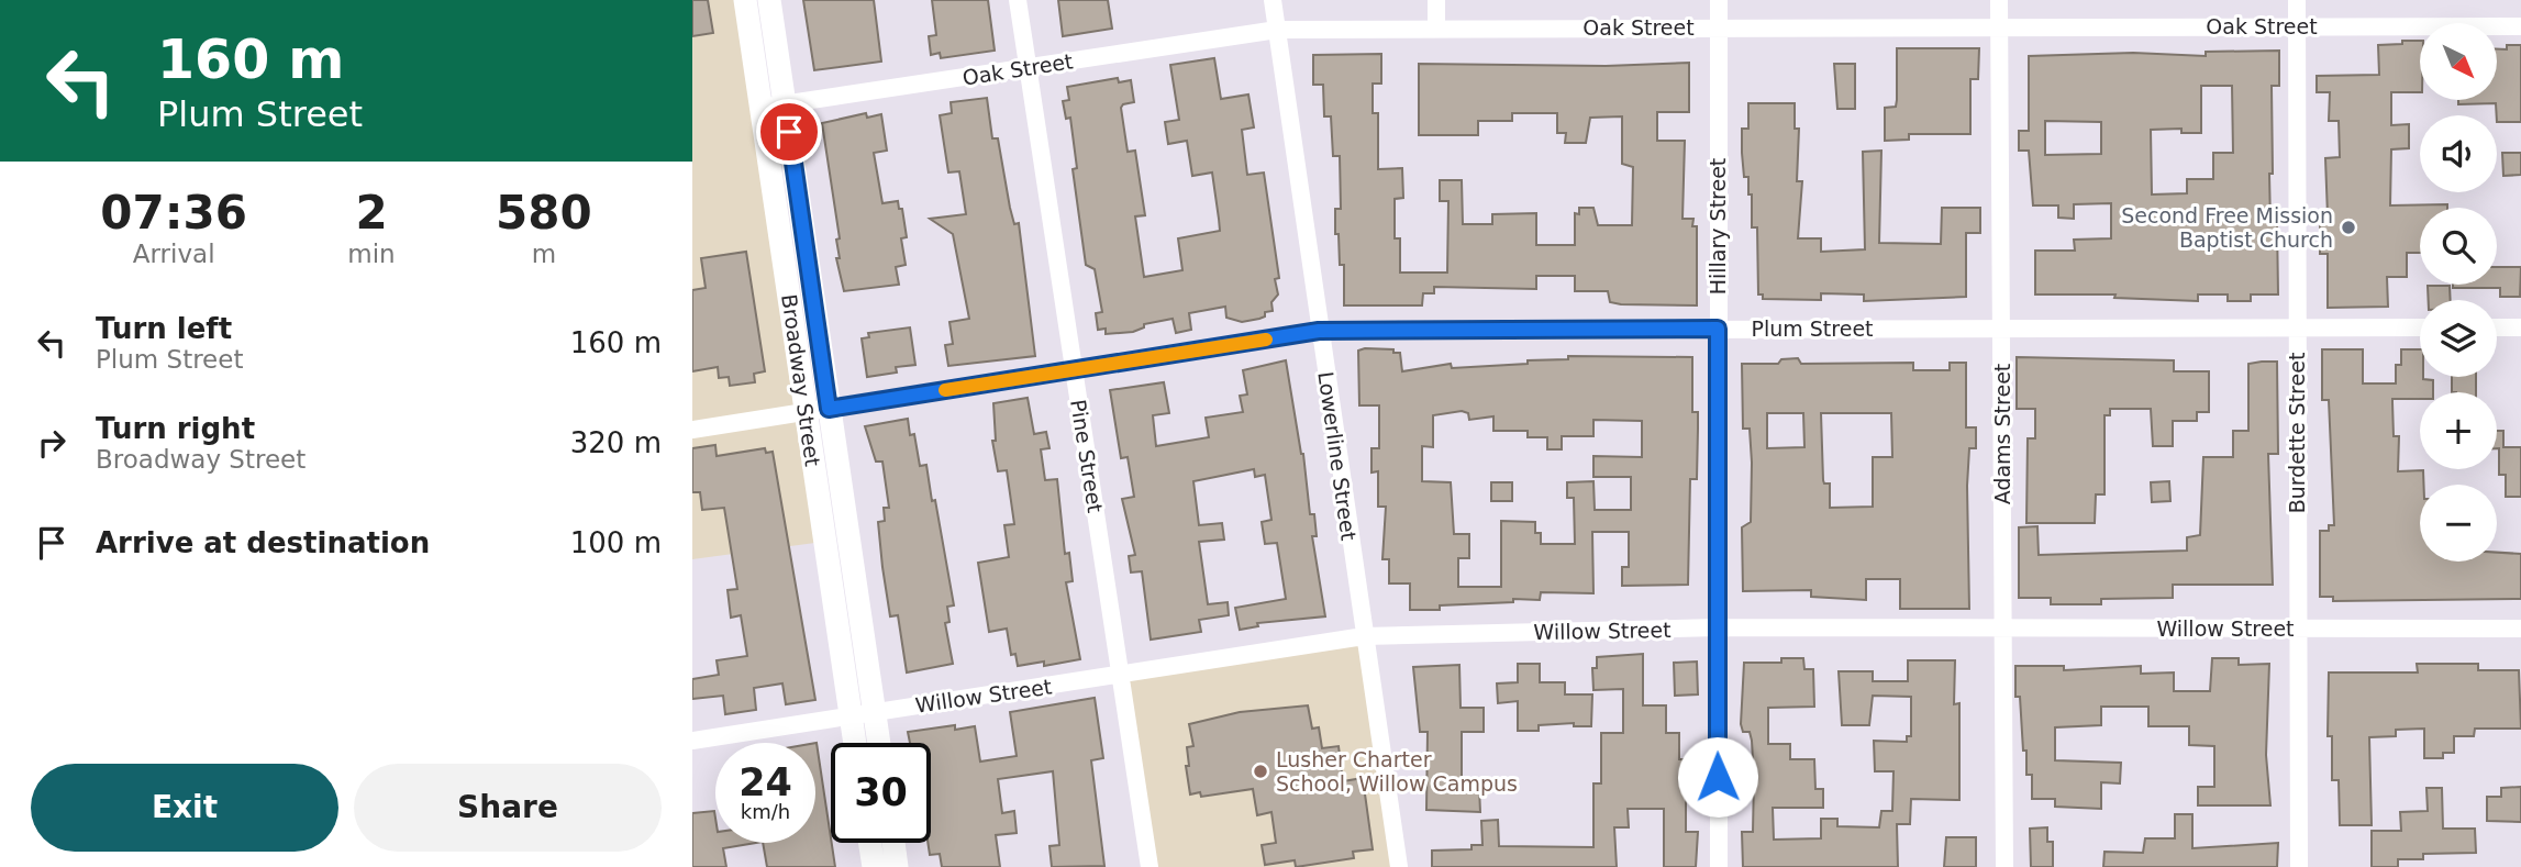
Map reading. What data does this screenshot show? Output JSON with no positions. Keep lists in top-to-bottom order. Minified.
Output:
{"streets":{"street":["Oak Street","Hillary Street","Plum Street","Broadway Street","Burdette Street","Adams Street","Pine Street","Lowerline Street","Willow Street"]},"crossings":[["Oak Street","Hillary Street"],["Oak Street","Broadway Street"],["Oak Street","Burdette Street"],["Oak Street","Adams Street"],["Oak Street","Pine Street"],["Oak Street","Lowerline Street"],["Hillary Street","Plum Street"],["Hillary Street","Willow Street"],["Plum Street","Broadway Street"],["Plum Street","Burdette Street"],["Plum Street","Adams Street"],["Plum Street","Pine Street"],["Plum Street","Lowerline Street"],["Broadway Street","Willow Street"],["Burdette Street","Willow Street"],["Adams Street","Willow Street"],["Pine Street","Willow Street"],["Lowerline Street","Willow Street"]],"places":["Second Free Mission Baptist Church","Lusher Charter School, Willow Campus"],"north":"bottom right","page":{"turn":["160 m","Plum Street"],"map_buttons":["+","−"],"eta":["07:36","Arrival","2","min","580","m"],"list":[{"name":"Turn left","note":"Plum Street","value":"160 m"},{"name":"Turn right","note":"Broadway Street","value":"320 m"},{"name":"Arrive at destination","value":"100 m"}],"speed":"24 km/h","limit":"30","buttons":["Exit","Share"]}}
